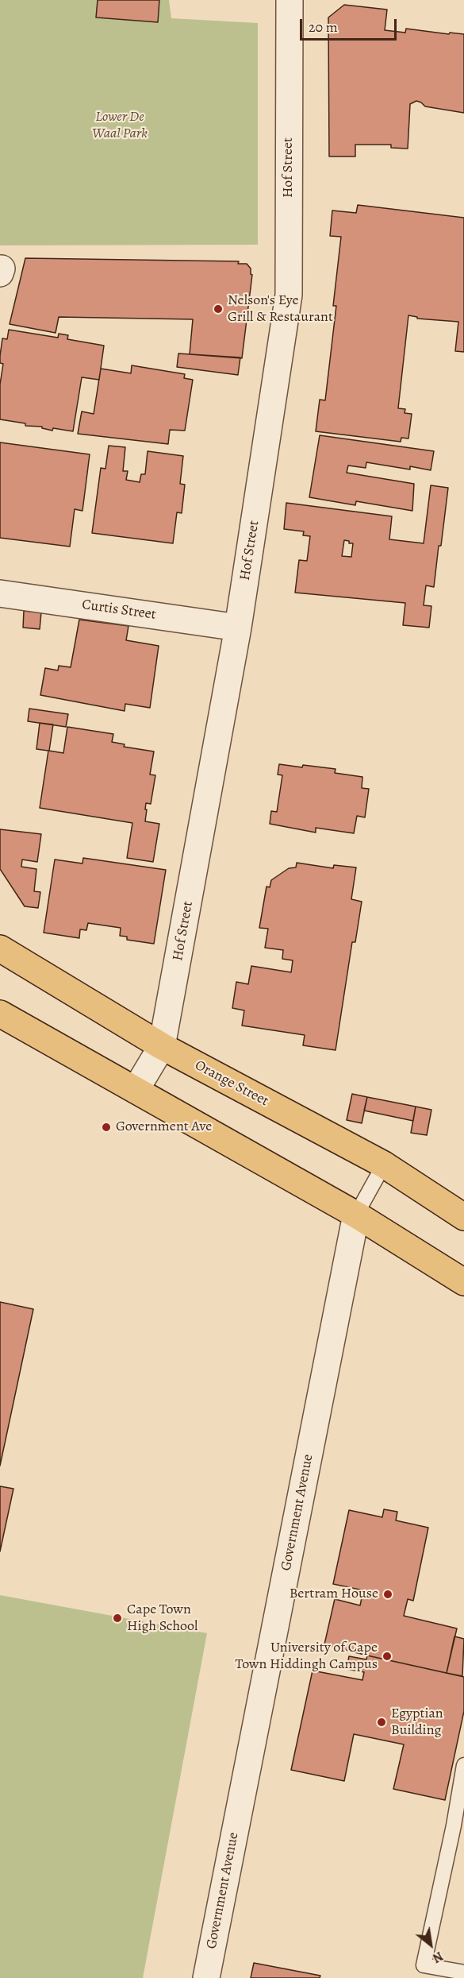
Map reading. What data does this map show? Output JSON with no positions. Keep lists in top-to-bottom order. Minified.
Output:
{"streets":{"main road":["Orange Street"],"street":["Hof Street","Curtis Street","Government Avenue"]},"crossings":[["Hof Street","Curtis Street"],["Hof Street","Orange Street"],["Orange Street","Government Avenue"]],"parks":["Lower De Waal Park"],"places":["Nelson's Eye Grill & Restaurant","Government Ave","Bertram House","Cape Town High School","University of Cape Town Hiddingh Campus","Egyptian Building"],"scale_bar":"20 m","north":"bottom right"}
